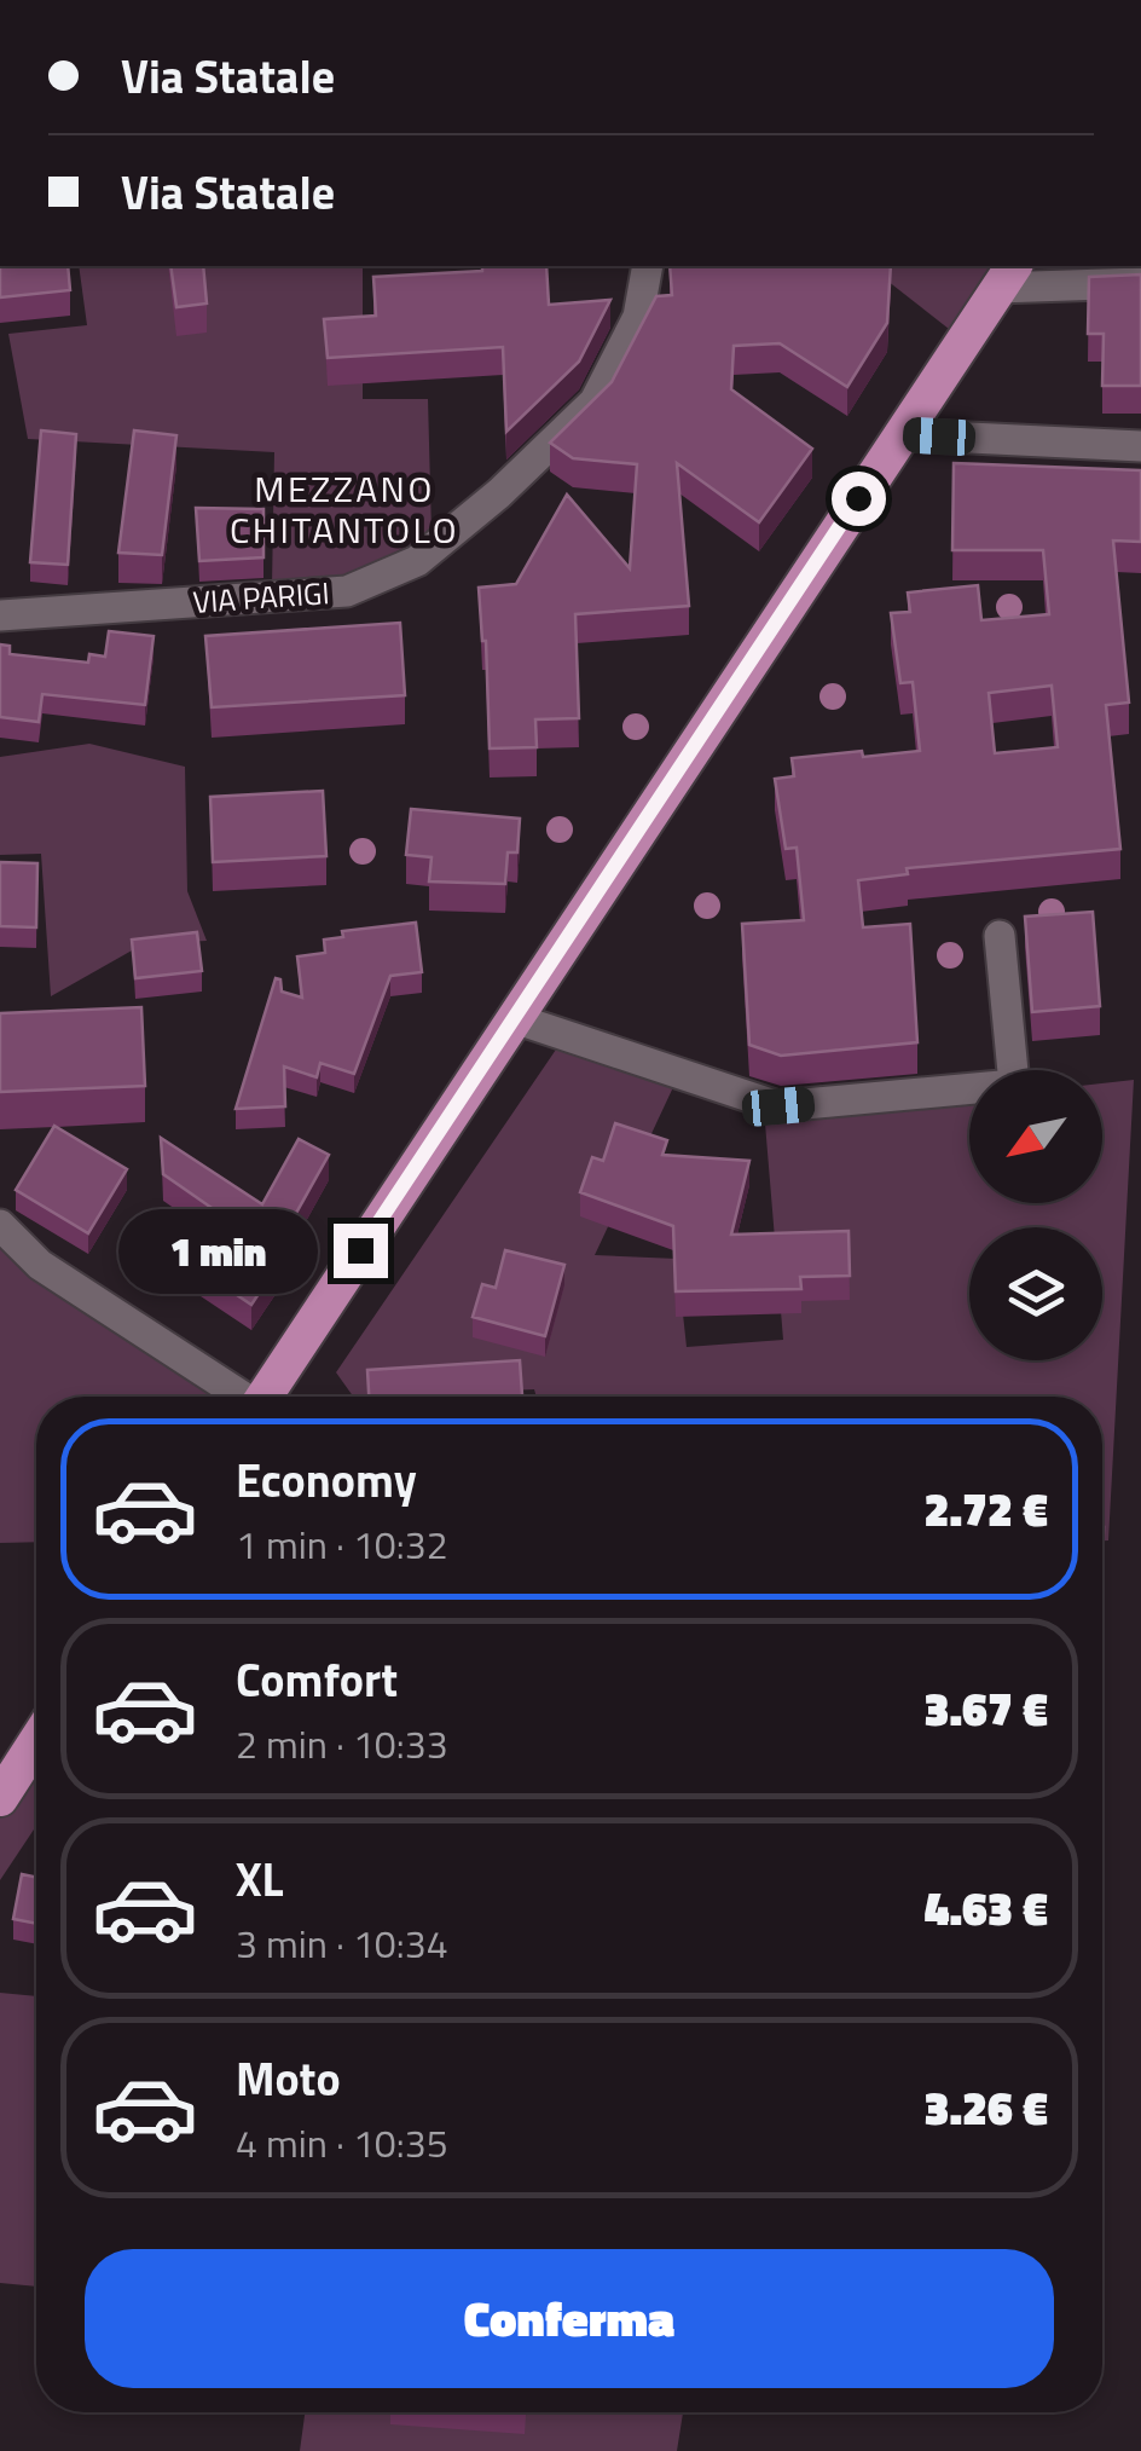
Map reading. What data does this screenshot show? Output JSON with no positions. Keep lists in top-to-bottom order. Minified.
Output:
{"streets":{"street":["VIA PARIGI"]},"districts":["MEZZANO CHITANTOLO"],"north":"bottom left","page":{"banner":["Via Statale","Via Statale"],"bubble":"1 min","list":[{"name":"Economy","note":"1 min · 10:32","value":"2.72 €"},{"name":"Comfort","note":"2 min · 10:33","value":"3.67 €"},{"name":"XL","note":"3 min · 10:34","value":"4.63 €"},{"name":"Moto","note":"4 min · 10:35","value":"3.26 €"}],"buttons":"Conferma"}}
